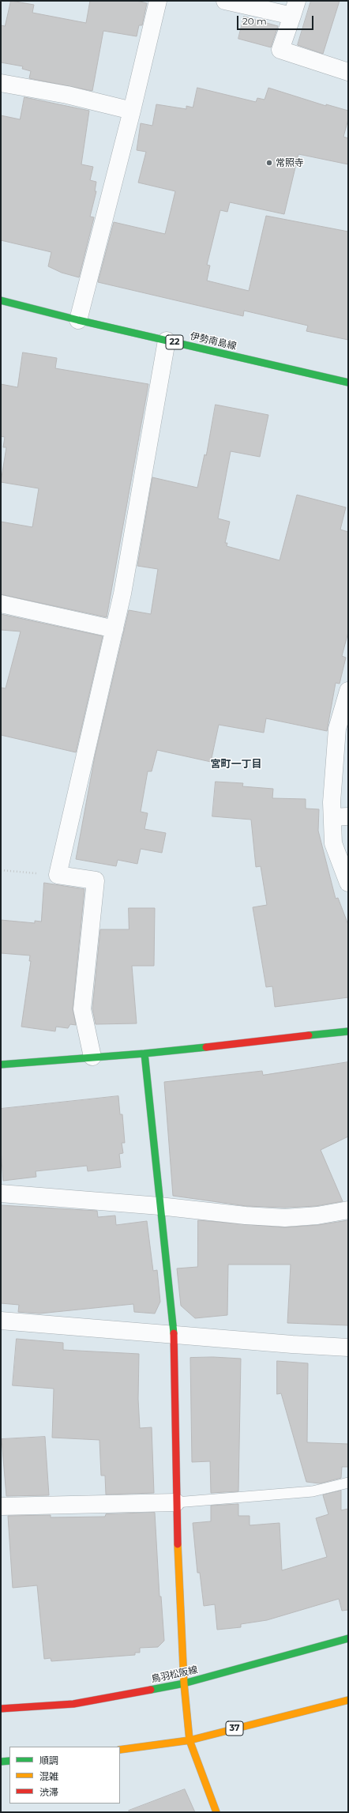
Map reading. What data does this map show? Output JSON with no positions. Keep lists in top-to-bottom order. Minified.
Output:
{"streets":{"street":["伊勢南島線","22","鳥羽松阪線","37"]},"districts":["宮町一丁目"],"places":["常照寺"],"legend":["順調","混雑","渋滞"],"scale_bar":"20 m"}
